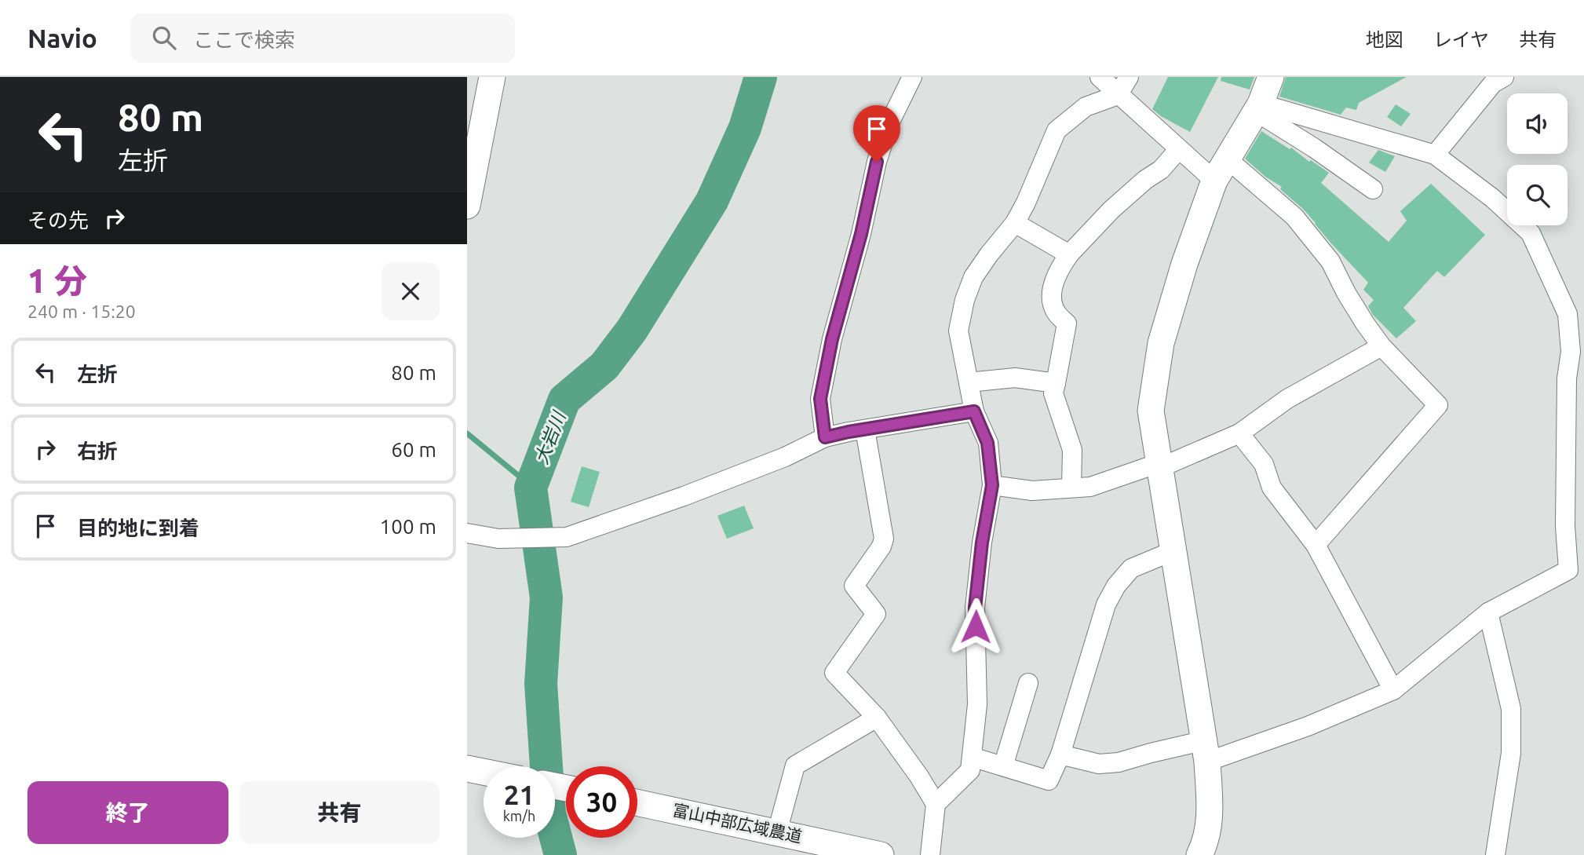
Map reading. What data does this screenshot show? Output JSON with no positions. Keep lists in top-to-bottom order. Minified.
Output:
{"streets":{"street":["富山中部広域農道"]},"water":["大岩川"],"page":{"header":"Navio","search":"ここで検索","nav":["地図","レイヤ","共有"],"turn":["80 m","左折"],"then":"その先","heading":["1 分","240 m · 15:20"],"list":[{"name":"左折","value":"80 m"},{"name":"右折","value":"60 m"},{"name":"目的地に到着","value":"100 m"}],"speed":"21 km/h","limit":"30","buttons":["終了","共有"]}}
